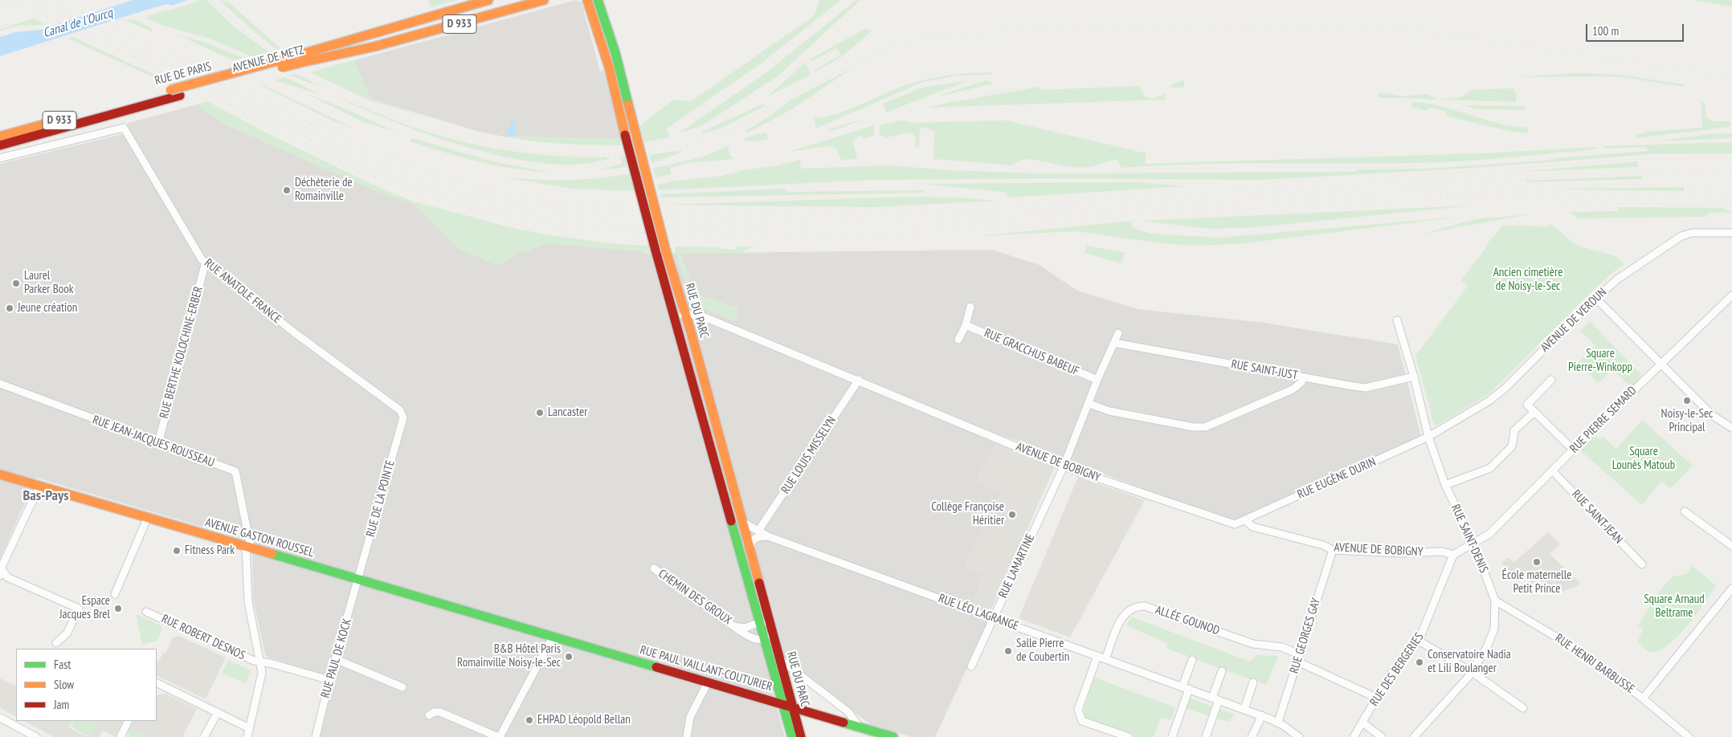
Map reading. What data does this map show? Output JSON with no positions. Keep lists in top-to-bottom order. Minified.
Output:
{"streets":{"main road":["D 933","AVENUE DE METZ","RUE DE PARIS","RUE DU PARC","AVENUE GASTON ROUSSEL","RUE PAUL VAILLANT-COUTURIER"],"street":["RUE ANATOLE FRANCE","AVENUE DE VERDUN","RUE BERTHE KOLOCHINE-ERBER","RUE GRACCHUS BABEUF","RUE SAINT-JUST","RUE PIERRE SEMARD","RUE JEAN-JACQUES ROUSSEAU","RUE LOUIS MISSELYN","AVENUE DE BOBIGNY","RUE EUGÈNE DURIN","RUE DE LA POINTE","RUE SAINT-JEAN","RUE SAINT-DENIS","RUE LAMARTINE","CHEMIN DES GROUX","RUE LÉO LAGRANGE","ALLÉE GOUNOD","RUE GEORGES GAY","RUE ROBERT DESNOS","RUE PAUL DE KOCK","RUE HENRI BARBUSSE","RUE DES BERGERIES"]},"crossings":[["RUE ANATOLE FRANCE","RUE BERTHE KOLOCHINE-ERBER"],["RUE ANATOLE FRANCE","RUE DE LA POINTE"],["RUE DU PARC","AVENUE DE BOBIGNY"],["RUE DU PARC","CHEMIN DES GROUX"],["RUE DU PARC","RUE LÉO LAGRANGE"],["RUE DU PARC","RUE PAUL VAILLANT-COUTURIER"],["AVENUE DE VERDUN","RUE EUGÈNE DURIN"],["AVENUE DE VERDUN","RUE SAINT-DENIS"],["RUE BERTHE KOLOCHINE-ERBER","RUE JEAN-JACQUES ROUSSEAU"],["RUE SAINT-JUST","RUE SAINT-DENIS"],["RUE PIERRE SEMARD","AVENUE DE BOBIGNY"],["RUE PIERRE SEMARD","RUE SAINT-JEAN"],["RUE PIERRE SEMARD","RUE SAINT-DENIS"],["RUE PIERRE SEMARD","RUE DES BERGERIES"],["RUE JEAN-JACQUES ROUSSEAU","AVENUE GASTON ROUSSEL"],["RUE LOUIS MISSELYN","AVENUE DE BOBIGNY"],["RUE LOUIS MISSELYN","RUE LÉO LAGRANGE"],["AVENUE DE BOBIGNY","RUE EUGÈNE DURIN"],["AVENUE DE BOBIGNY","RUE LAMARTINE"],["AVENUE DE BOBIGNY","RUE GEORGES GAY"],["AVENUE DE BOBIGNY","RUE DES BERGERIES"],["RUE EUGÈNE DURIN","RUE SAINT-DENIS"],["RUE DE LA POINTE","AVENUE GASTON ROUSSEL"],["RUE DE LA POINTE","RUE PAUL DE KOCK"],["AVENUE GASTON ROUSSEL","RUE PAUL DE KOCK"],["AVENUE GASTON ROUSSEL","RUE PAUL VAILLANT-COUTURIER"],["RUE SAINT-DENIS","RUE HENRI BARBUSSE"],["RUE LAMARTINE","RUE LÉO LAGRANGE"],["RUE LÉO LAGRANGE","ALLÉE GOUNOD"],["RUE LÉO LAGRANGE","RUE GEORGES GAY"],["ALLÉE GOUNOD","RUE GEORGES GAY"],["RUE ROBERT DESNOS","RUE PAUL DE KOCK"]],"districts":["Bas-Pays"],"water":["Canal de l'Ourcq"],"parks":["Ancien cimetière de Noisy-le-Sec","Square Pierre-Winkopp","Square Lounès Matoub","Square Arnaud Beltrame"],"places":["Déchèterie de Romainville","Laurel Parker Book","Jeune création","Noisy-le-Sec Principal","Lancaster","Collège Françoise Héritier","Fitness Park","École maternelle Petit Prince","Espace Jacques Brel","Salle Pierre de Coubertin","B&B Hôtel Paris Romainville Noisy-le-Sec","Conservatoire Nadia et Lili Boulanger","EHPAD Léopold Bellan"],"legend":["Fast","Slow","Jam"],"scale_bar":"100 m"}
